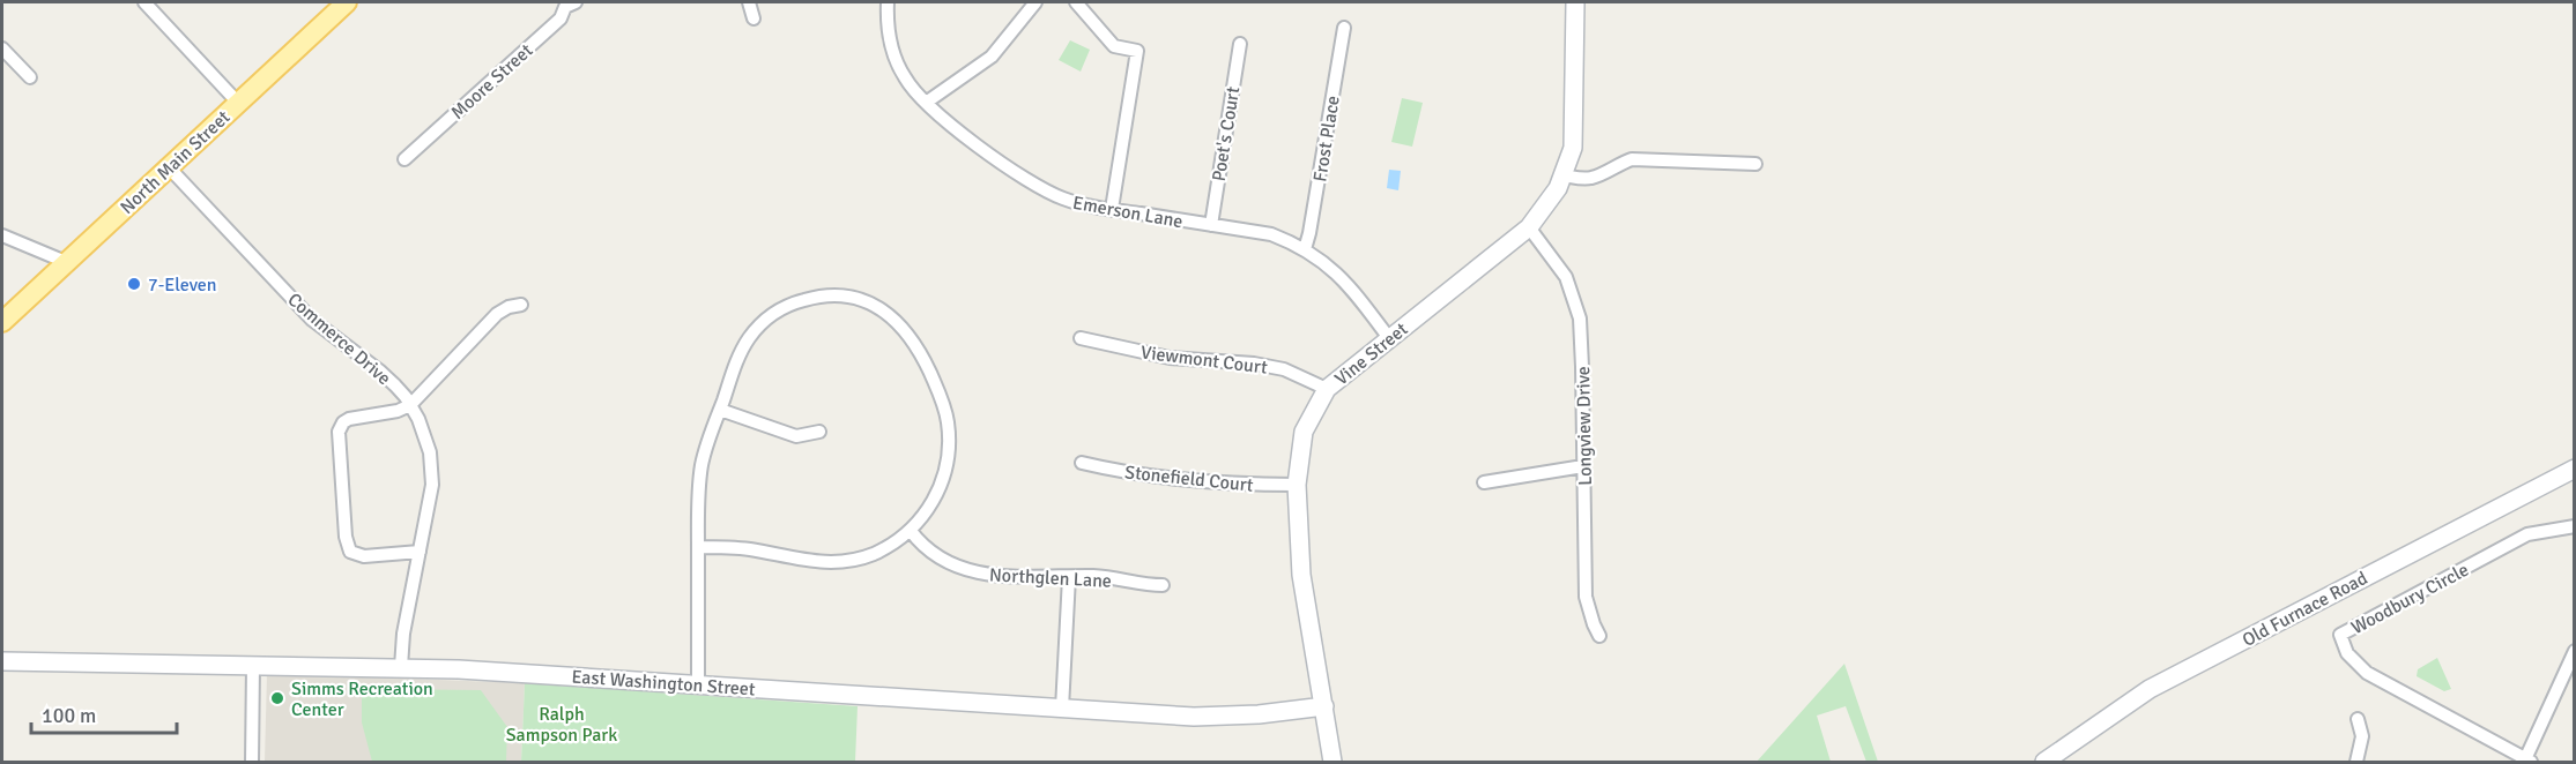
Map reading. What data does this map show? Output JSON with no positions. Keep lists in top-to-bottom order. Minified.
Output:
{"streets":{"main road":["North Main Street"],"street":["Moore Street","Poet's Court","Frost Place","Emerson Lane","Commerce Drive","Vine Street","Viewmont Court","Longview Drive","Stonefield Court","Northglen Lane","Woodbury Circle","Old Furnace Road","East Washington Street"]},"crossings":[["Poet's Court","Emerson Lane"],["Frost Place","Emerson Lane"],["North Main Street","Commerce Drive"],["Emerson Lane","Vine Street"],["Commerce Drive","East Washington Street"],["Vine Street","Viewmont Court"],["Vine Street","Longview Drive"],["Vine Street","Stonefield Court"],["Vine Street","East Washington Street"]],"parks":["Ralph Sampson Park"],"places":["7-Eleven","Simms Recreation Center"],"scale_bar":"100 m"}
